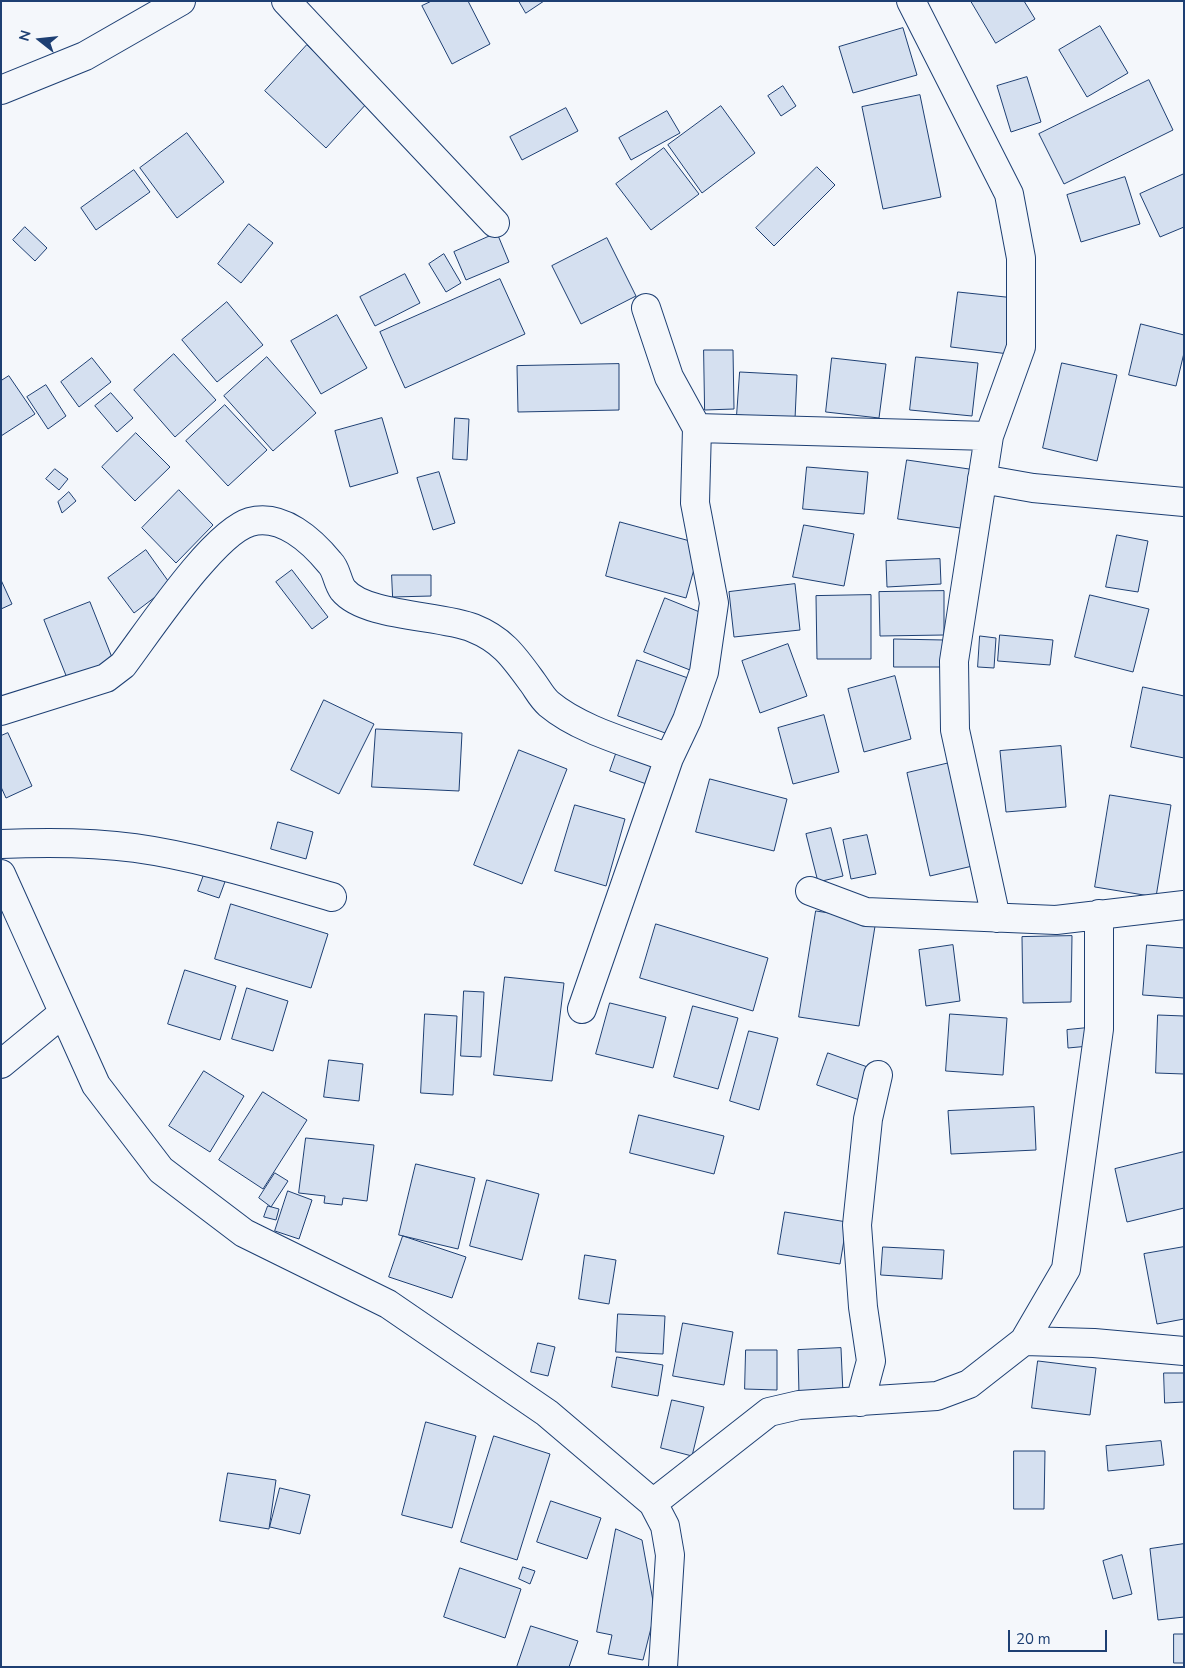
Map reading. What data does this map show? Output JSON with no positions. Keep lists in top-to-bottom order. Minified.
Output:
{"scale_bar":"20 m","north":"left"}
